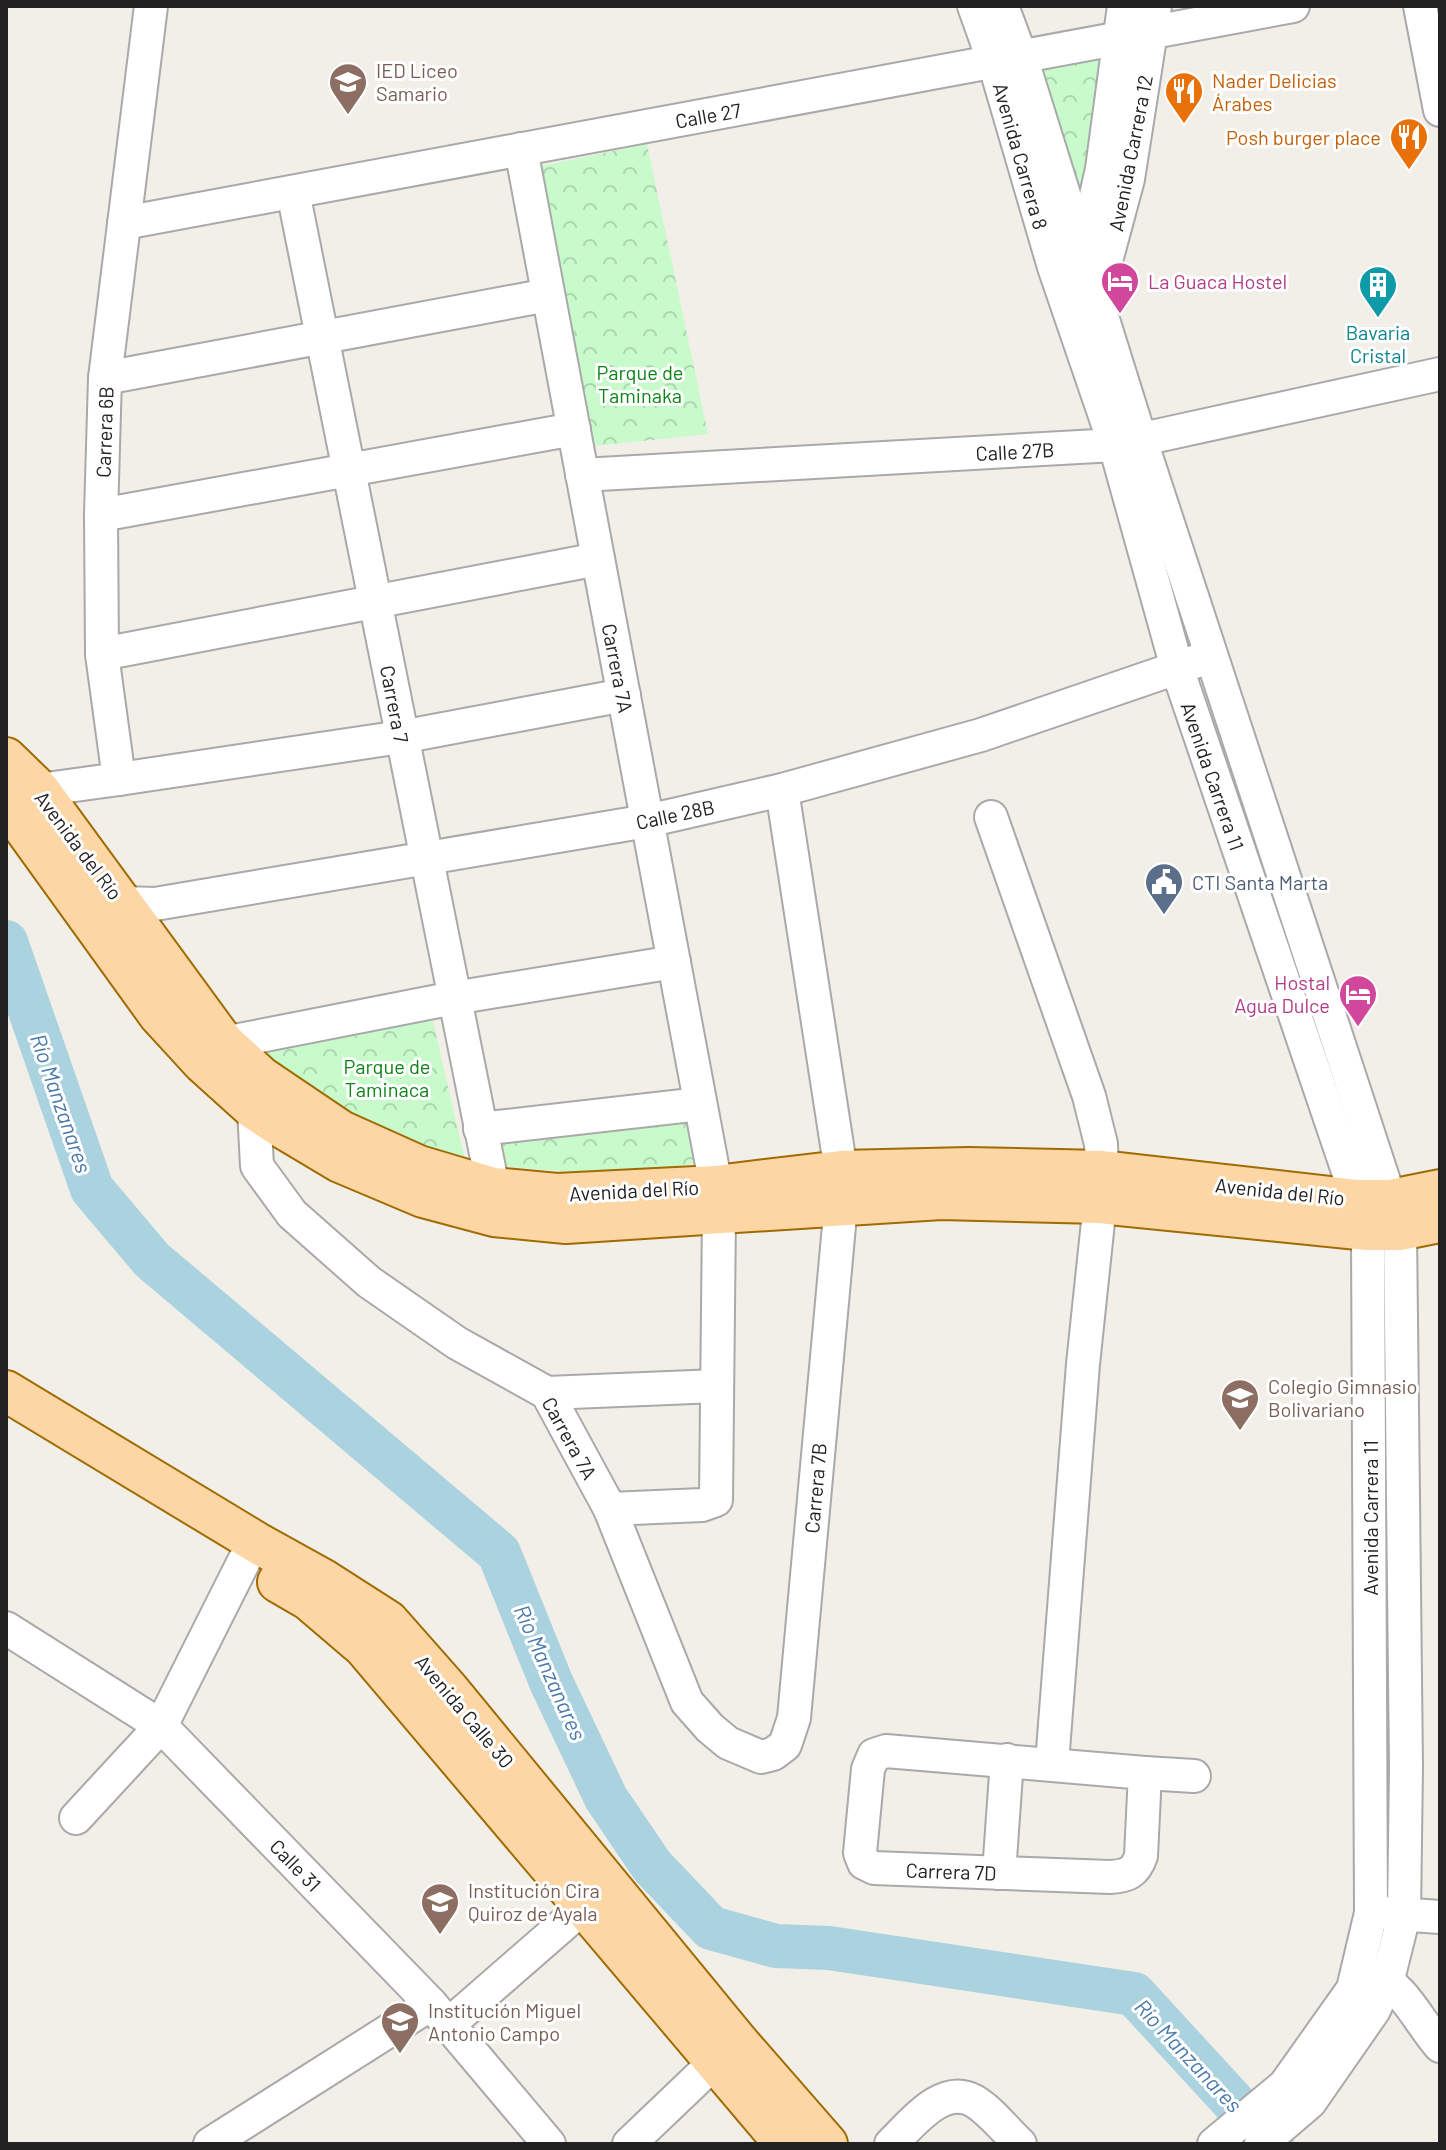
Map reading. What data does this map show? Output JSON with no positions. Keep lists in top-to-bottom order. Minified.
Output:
{"streets":{"main road":["Avenida del Río","Avenida Calle 30"],"street":["Calle 27","Avenida Carrera 12","Avenida Carrera 8","Carrera 6B","Calle 27B","Carrera 7A","Carrera 7","Avenida Carrera 11","Calle 28B","Carrera 7B","Calle 31","Carrera 7D"]},"crossings":[["Calle 27","Avenida Carrera 12"],["Calle 27","Avenida Carrera 8"],["Calle 27","Carrera 6B"],["Calle 27","Carrera 7A"],["Calle 27","Carrera 7"],["Avenida Carrera 12","Avenida Carrera 8"],["Avenida Carrera 12","Avenida Carrera 11"],["Avenida Carrera 8","Avenida Carrera 11"],["Calle 27B","Carrera 7A"],["Calle 27B","Avenida Carrera 11"],["Carrera 7A","Calle 28B"],["Carrera 7A","Avenida del Río"],["Carrera 7A","Carrera 7B"],["Carrera 7","Calle 28B"],["Carrera 7","Avenida del Río"],["Avenida Carrera 11","Calle 28B"],["Avenida Carrera 11","Avenida del Río"],["Calle 28B","Avenida del Río"],["Calle 28B","Carrera 7B"],["Avenida del Río","Carrera 7B"]],"water":["Río Manzanares"],"parks":["Parque de Taminaka","Parque de Taminaca"],"places":{"school or university":["IED Liceo Samario","Colegio Gimnasio Bolivariano","Institución Cira Quiroz de Ayala","Institución Miguel Antonio Campo"],"restaurant":["Nader Delicias Árabes","Posh burger place"],"hotel":["La Guaca Hostel","Hostal Agua Dulce"],"building":["Bavaria Cristal"],"public building":["CTI Santa Marta"]}}
